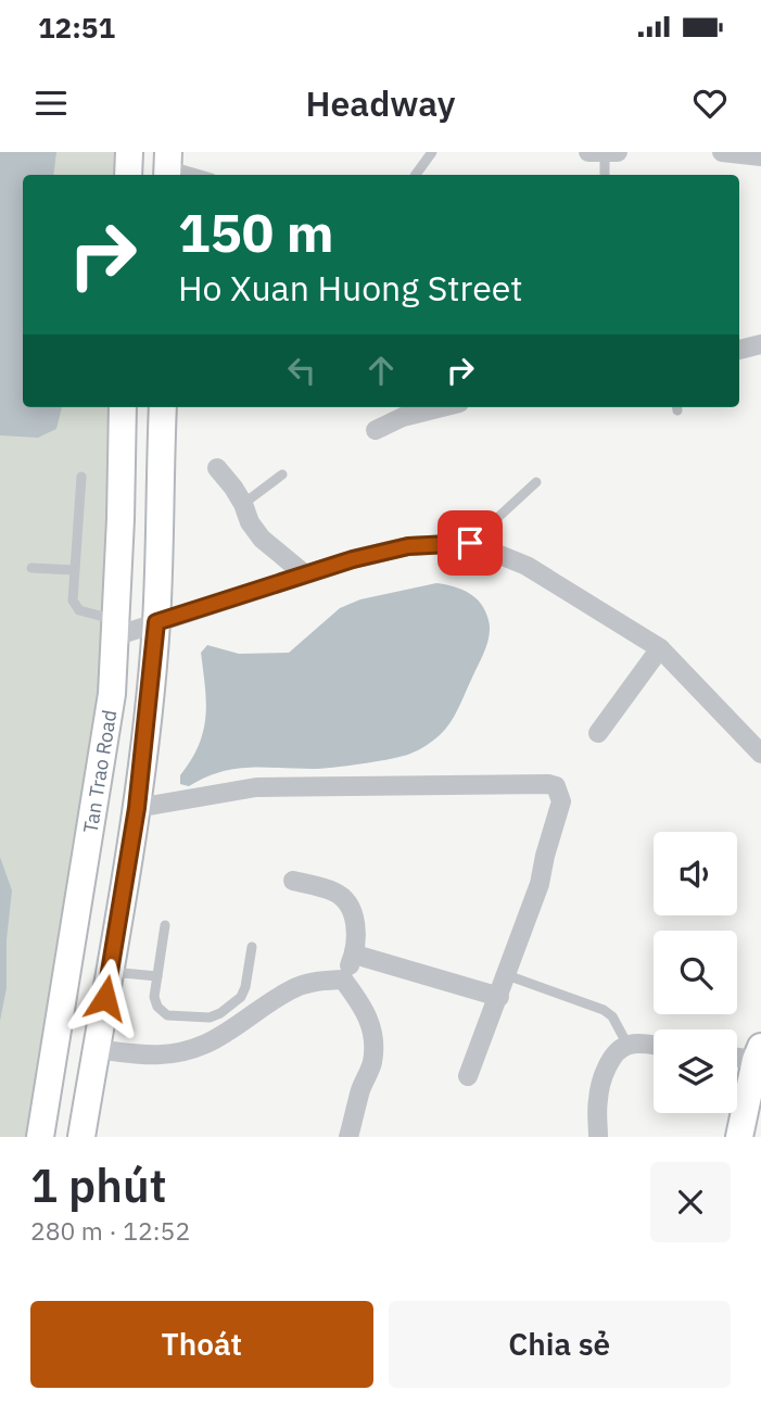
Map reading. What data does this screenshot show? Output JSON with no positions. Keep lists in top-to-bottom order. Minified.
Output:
{"streets":{"main road":["Tan Trao Road"]},"page":{"status":"12:51","header":"Headway","turn":["150 m","Ho Xuan Huong Street"],"heading":["1 phút","280 m · 12:52"],"buttons":["Thoát","Chia sẻ"]}}
